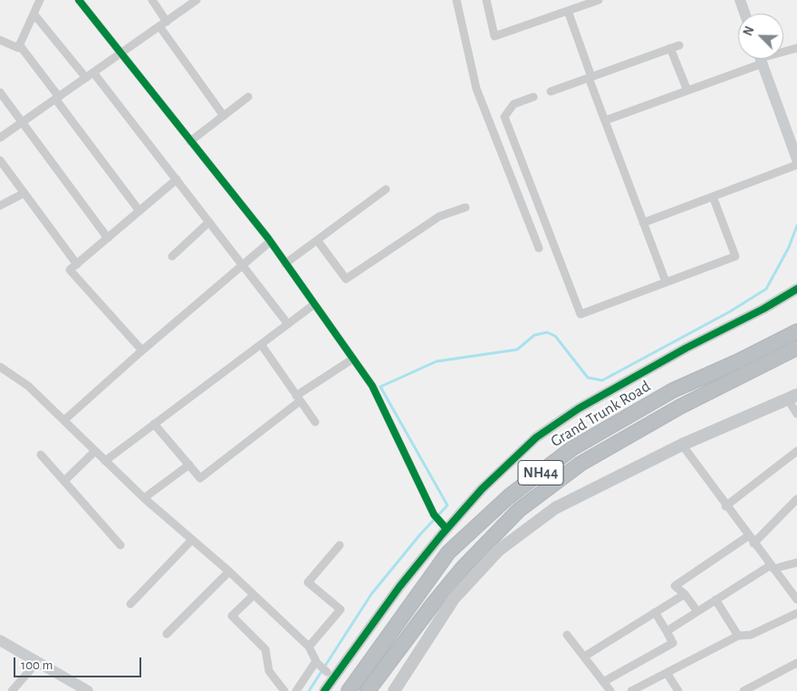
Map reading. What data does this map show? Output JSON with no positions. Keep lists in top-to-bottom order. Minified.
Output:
{"streets":{"highway":["Grand Trunk Road","NH44"]},"scale_bar":"100 m","north":"top left"}
